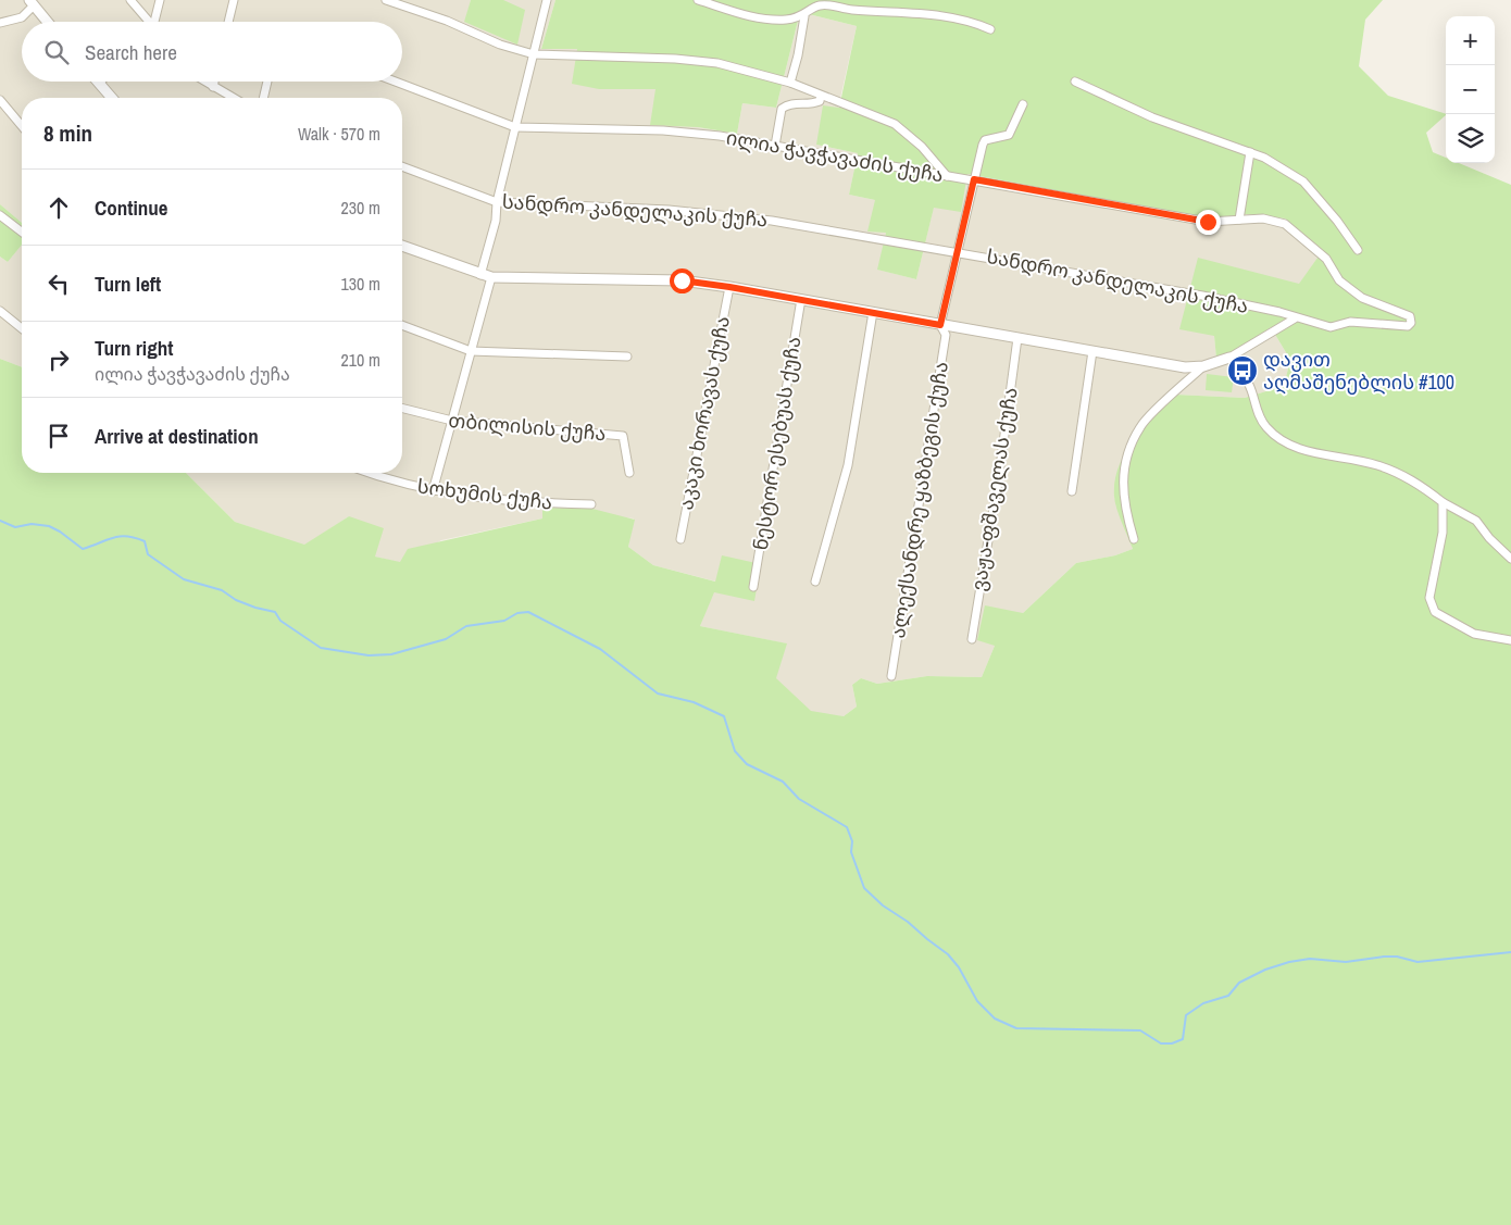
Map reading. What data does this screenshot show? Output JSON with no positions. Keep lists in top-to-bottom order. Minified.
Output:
{"streets":{"street":["ილია ჭავჭავაძის ქუჩა","სანდრო კანდელაკის ქუჩა","აკაკი ხორავას ქუჩა","თბილისის ქუჩა","ნესტორ ესებუას ქუჩა","ვაჟა-ფშაველას ქუჩა","სოხუმის ქუჩა","ალექსანდრე ყაზბეგის ქუჩა"]},"crossings":[["ილია ჭავჭავაძის ქუჩა","სანდრო კანდელაკის ქუჩა"],["ილია ჭავჭავაძის ქუჩა","ალექსანდრე ყაზბეგის ქუჩა"],["სანდრო კანდელაკის ქუჩა","ალექსანდრე ყაზბეგის ქუჩა"]],"places":{"bus stop":["დავით აღმაშენებლის #100"]},"page":{"map_buttons":["+","−"],"search":"Search here","heading":["8 min","Walk · 570 m"],"list":[["Continue","230 m"],["Turn left","130 m"],["Turn right","ილია ჭავჭავაძის ქუჩა","210 m"],"Arrive at destination"]}}
